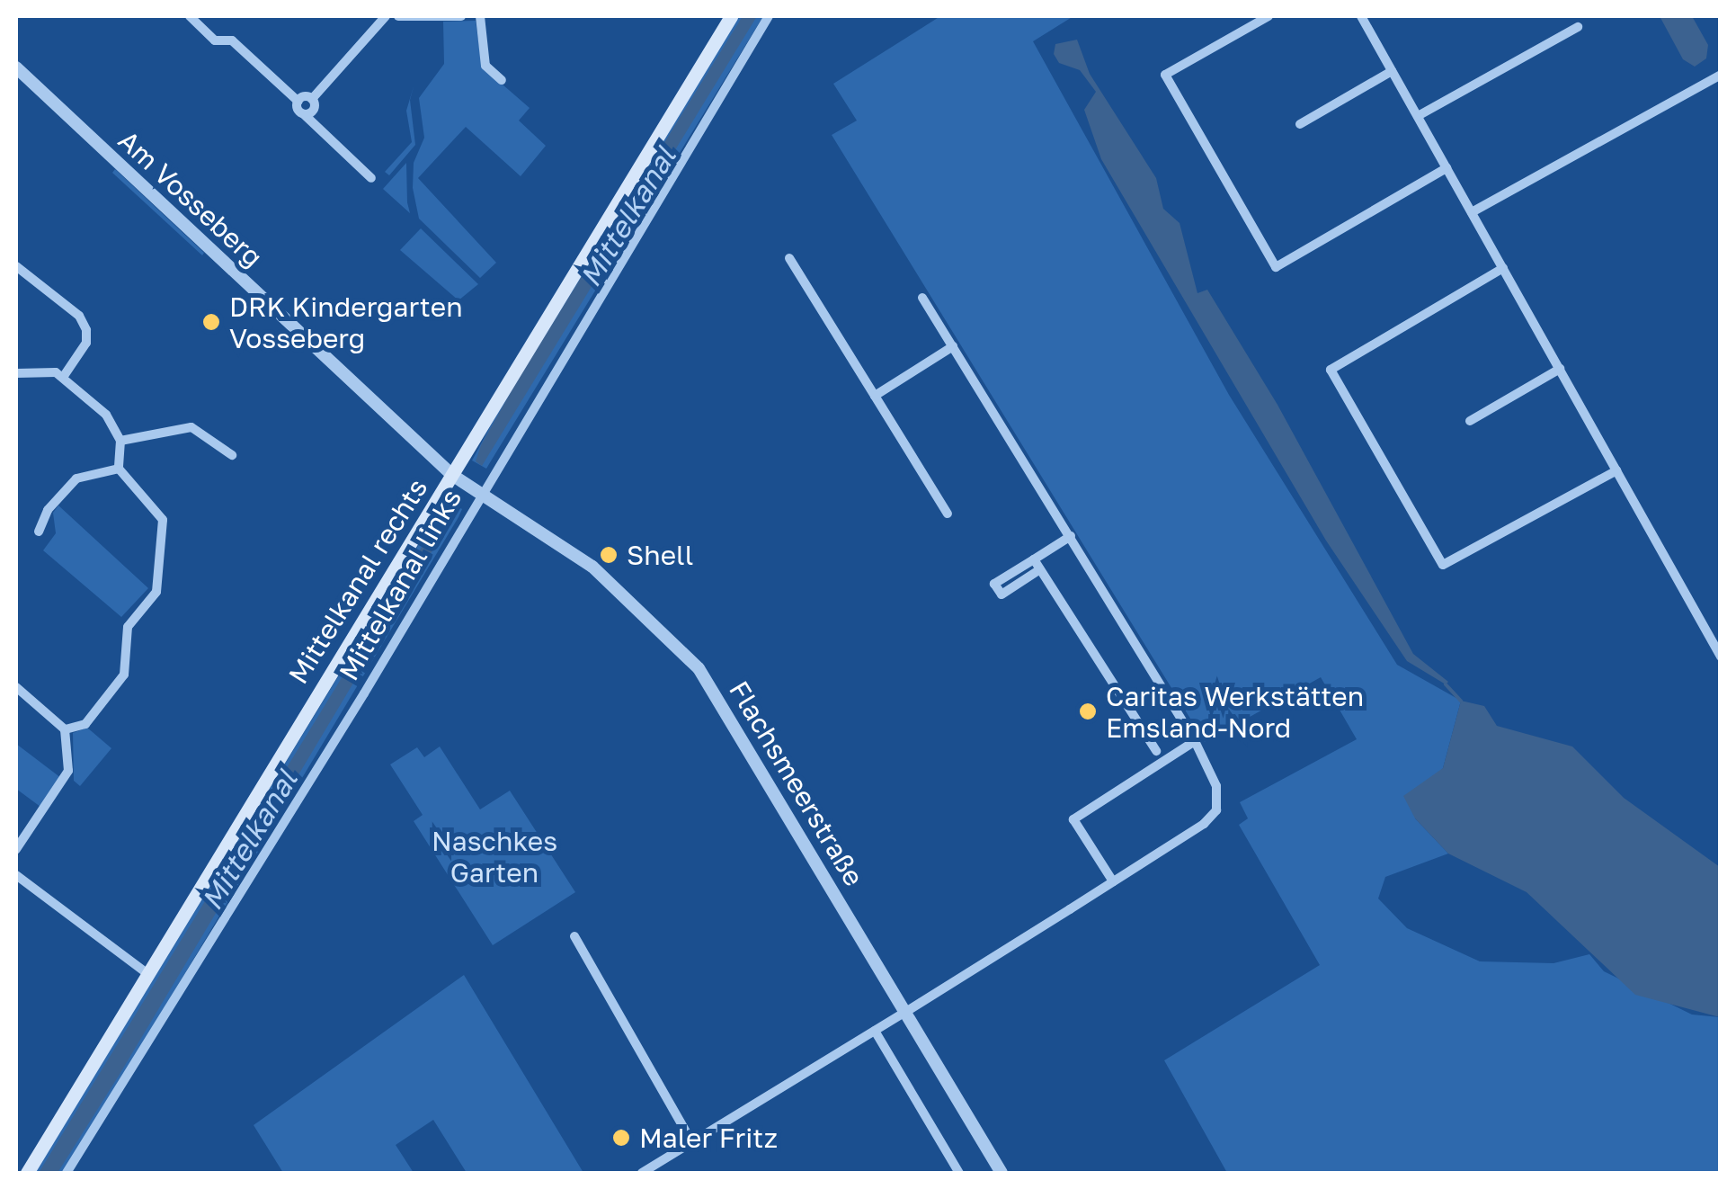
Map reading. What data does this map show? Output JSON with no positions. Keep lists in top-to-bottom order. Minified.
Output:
{"streets":{"main road":["Mittelkanal rechts"],"street":["Am Vosseberg","Mittelkanal links","Flachsmeerstraße"]},"crossings":[["Am Vosseberg","Mittelkanal rechts"],["Am Vosseberg","Mittelkanal links"],["Am Vosseberg","Flachsmeerstraße"],["Mittelkanal rechts","Mittelkanal links"],["Mittelkanal rechts","Flachsmeerstraße"],["Mittelkanal links","Flachsmeerstraße"]],"water":["Mittelkanal"],"parks":["Naschkes Garten"],"places":["DRK Kindergarten Vosseberg","Shell","Caritas Werkstätten Emsland-Nord","Maler Fritz"]}
